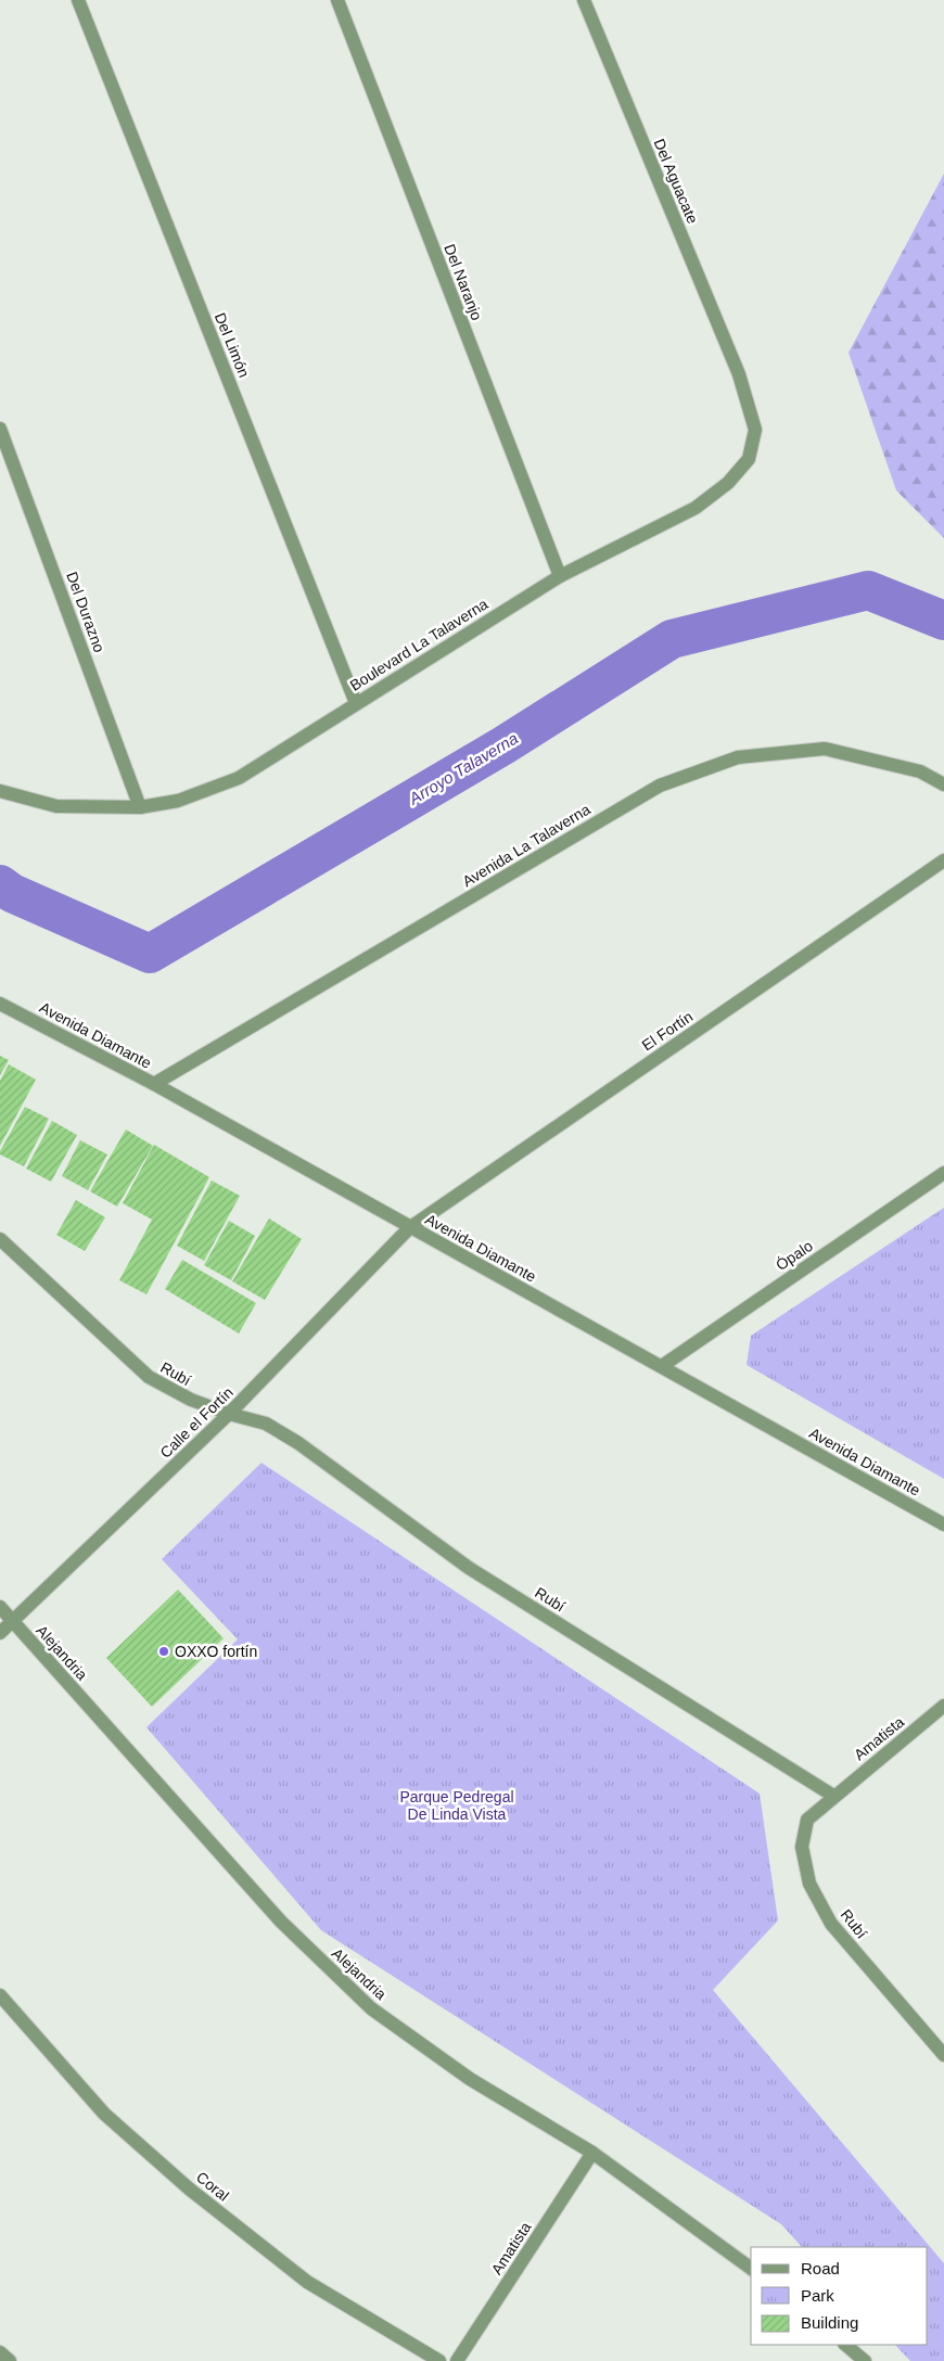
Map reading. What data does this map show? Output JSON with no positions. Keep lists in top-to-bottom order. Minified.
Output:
{"streets":{"street":["Del Aguacate","Del Naranjo","Del Limón","Del Durazno","Boulevard La Talaverna","Avenida La Talaverna","El Fortín","Avenida Diamante","Ópalo","Rubí","Calle el Fortín","Alejandria","Amatista","Coral"]},"crossings":[["Del Aguacate","Boulevard La Talaverna"],["Del Naranjo","Boulevard La Talaverna"],["Del Limón","Boulevard La Talaverna"],["Del Durazno","Boulevard La Talaverna"],["Avenida La Talaverna","Avenida Diamante"],["El Fortín","Avenida Diamante"],["El Fortín","Calle el Fortín"],["Avenida Diamante","Ópalo"],["Avenida Diamante","Calle el Fortín"],["Rubí","Calle el Fortín"],["Rubí","Amatista"],["Calle el Fortín","Alejandria"],["Alejandria","Amatista"]],"water":["Arroyo Talaverna"],"parks":["Parque Pedregal De Linda Vista"],"places":["OXXO fortín"],"legend":["Road","Park","Building"]}
